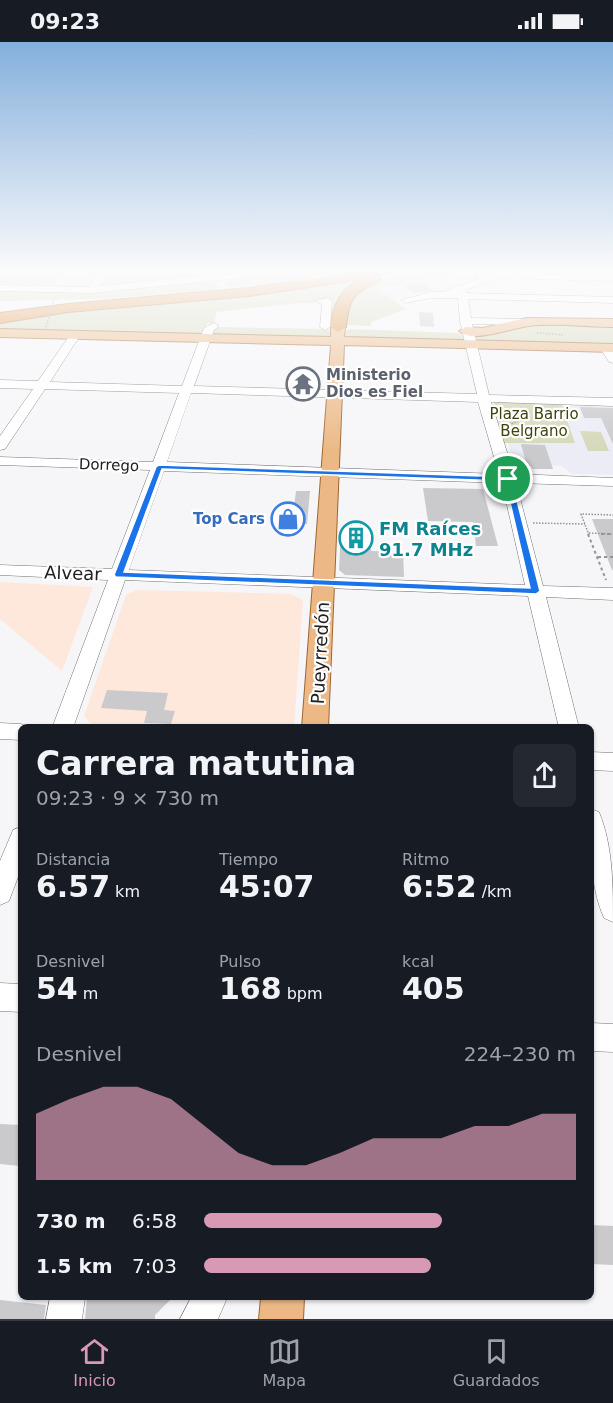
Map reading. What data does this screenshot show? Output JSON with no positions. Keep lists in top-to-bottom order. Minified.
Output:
{"streets":{"main road":["Pueyrredón"],"street":["Dorrego","Alvear"]},"crossings":[["Dorrego","Pueyrredón"],["Alvear","Pueyrredón"]],"parks":["Plaza Barrio Belgrano"],"places":{"temple":["Ministerio Dios es Fiel"],"shop":["Top Cars"],"building":["FM Raíces 91.7 MHz"]},"page":{"status":"09:23","heading":["Carrera matutina","09:23 · 9 × 730 m"],"stats":[["Distancia","6.57 km"],["Tiempo","45:07"],["Ritmo","6:52 /km"],["Desnivel","54 m"],["Pulso","168 bpm"],["kcal","405"]],"chart":["Desnivel","224–230 m"],"list":[{"name":"730 m","note":"6:58"},{"name":"1.5 km","note":"7:03"}],"tabs":["Inicio","Mapa","Guardados"]}}
